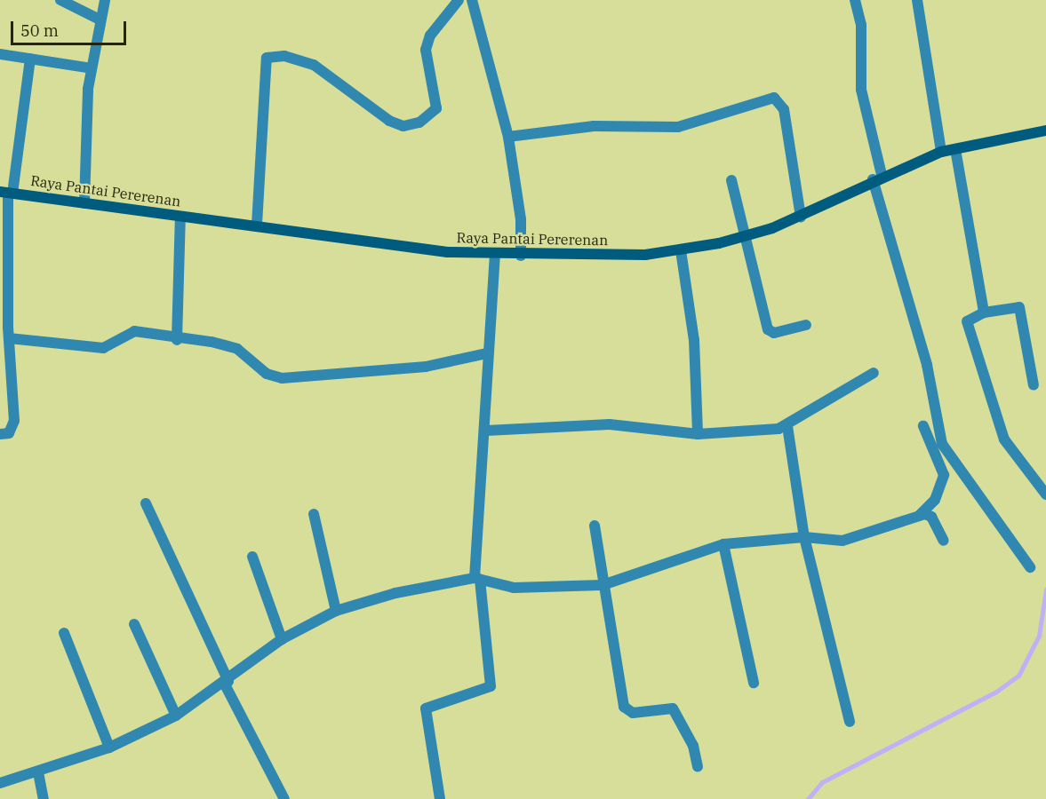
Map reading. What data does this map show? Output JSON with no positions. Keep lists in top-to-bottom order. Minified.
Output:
{"streets":{"street":["Raya Pantai Pererenan"]},"scale_bar":"50 m"}
